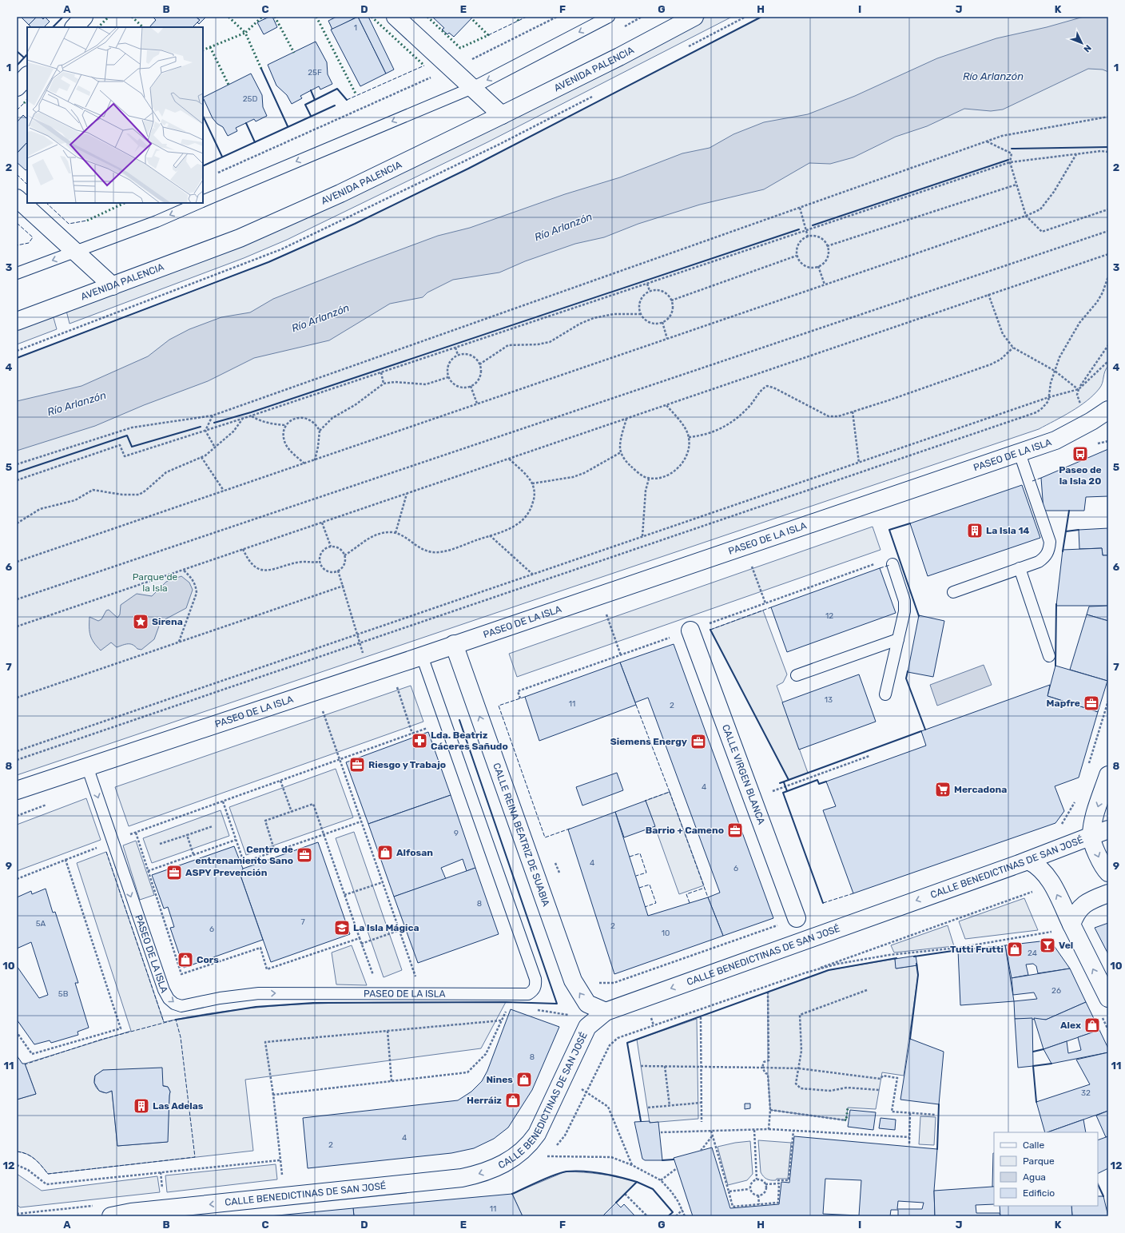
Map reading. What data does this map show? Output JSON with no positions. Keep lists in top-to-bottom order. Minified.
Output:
{"streets":{"main road":["AVENIDA PALENCIA","PASEO DE LA ISLA","CALLE VIRGEN BLANCA","CALLE REINA BEATRIZ DE SUABIA","CALLE BENEDICTINAS DE SAN JOSÉ"]},"crossings":[["PASEO DE LA ISLA","CALLE REINA BEATRIZ DE SUABIA"],["CALLE REINA BEATRIZ DE SUABIA","CALLE BENEDICTINAS DE SAN JOSÉ"]],"one_way":["CALLE REINA BEATRIZ DE SUABIA","CALLE BENEDICTINAS DE SAN JOSÉ"],"water":["Río Arlanzón"],"parks":["Parque de la Isla"],"places":{"bus stop":["Paseo de la Isla 20"],"building":["La Isla 14","Las Adelas"],"place":["Sirena"],"office":["Mapfre","Siemens Energy","Riesgo y Trabajo","Barrio + Cameno","Centro de entrenamiento Sano","ASPY Prevención"],"pharmacy":["Lda. Beatriz Cáceres Sañudo"],"supermarket":["Mercadona"],"shop":["Alfosan","Tutti Frutti","Cors","Alex","Nines","Herráiz"],"school or university":["La Isla Mágica"],"bar":["Vel"]},"house_numbers":["1","25F","25D","12","13","11","2","4","9","4","6","8","7","5A","2","6","10","24","26","5B","8","32","4","2","11"],"legend":["Calle","Parque","Agua","Edificio"],"north":"bottom right","grid":{"columns":["A","B","C","D","E","F","G","H","I","J","K"],"rows":["1","2","3","4","5","6","7","8","9","10","11","12"]}}
